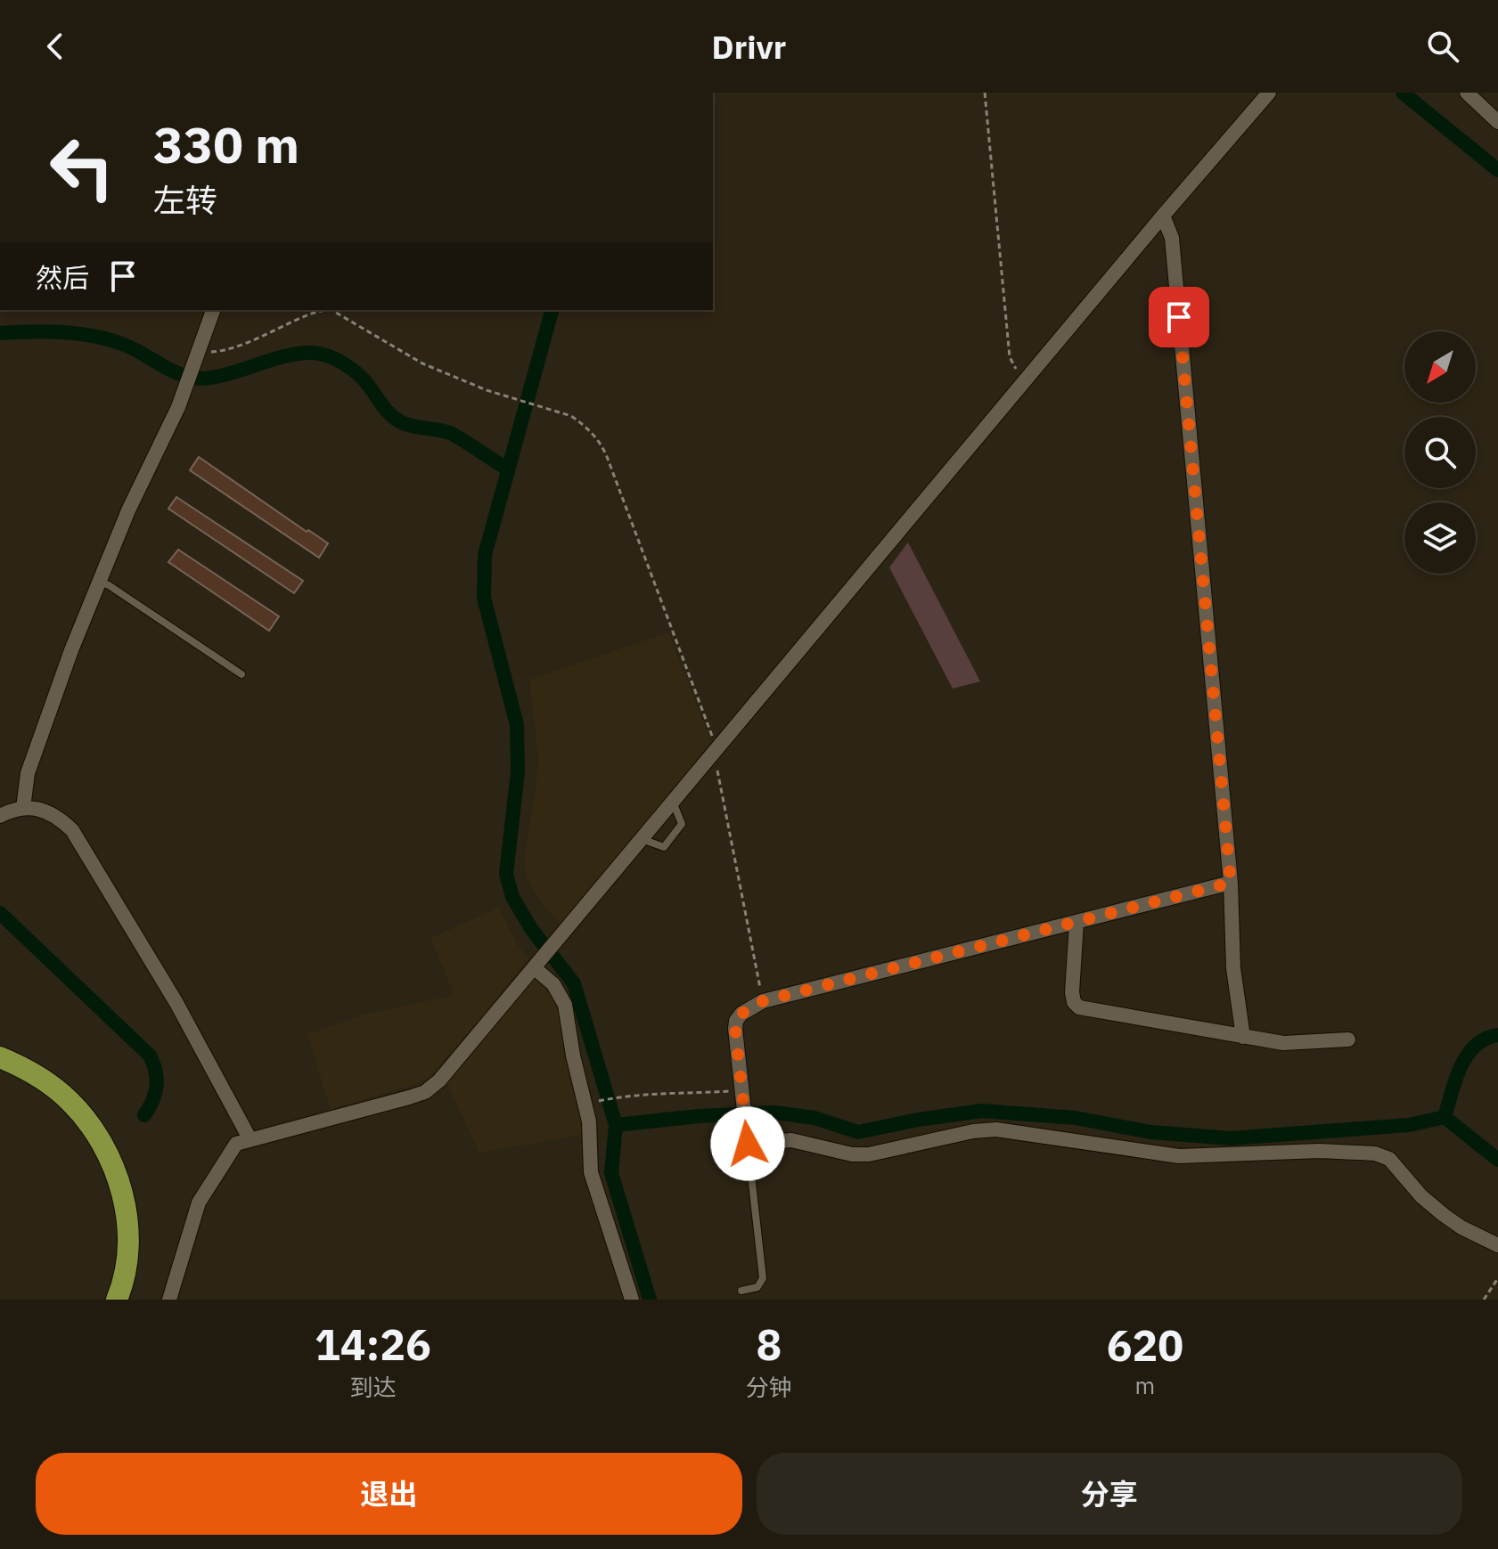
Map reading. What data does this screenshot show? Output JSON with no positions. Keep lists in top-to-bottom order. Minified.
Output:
{"north":"bottom left","page":{"header":"Drivr","turn":["330 m","左转"],"then":"然后","eta":["14:26","到达","8","分钟","620","m"],"buttons":["退出","分享"]}}
